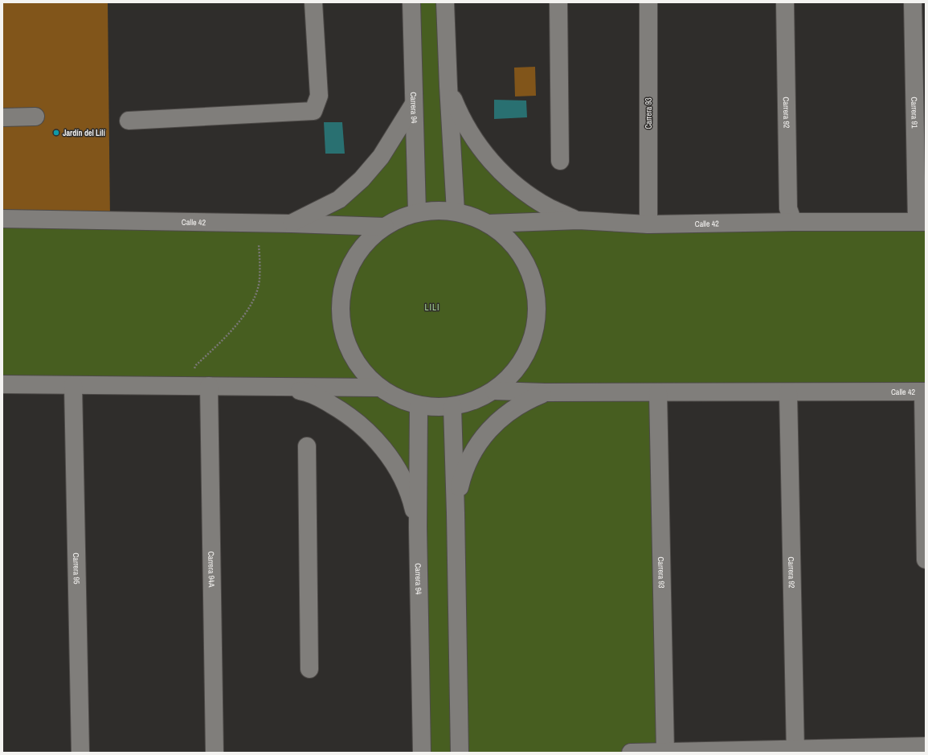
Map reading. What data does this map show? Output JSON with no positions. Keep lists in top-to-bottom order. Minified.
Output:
{"streets":{"street":["Carrera 94","Carrera 92","Carrera 91","Carrera 93","Calle 42","Carrera 95","Carrera 94A"]},"crossings":[["Carrera 92","Calle 42"],["Carrera 91","Calle 42"],["Carrera 93","Calle 42"]],"districts":["LILI"],"places":["Jardín del Lilí"]}
